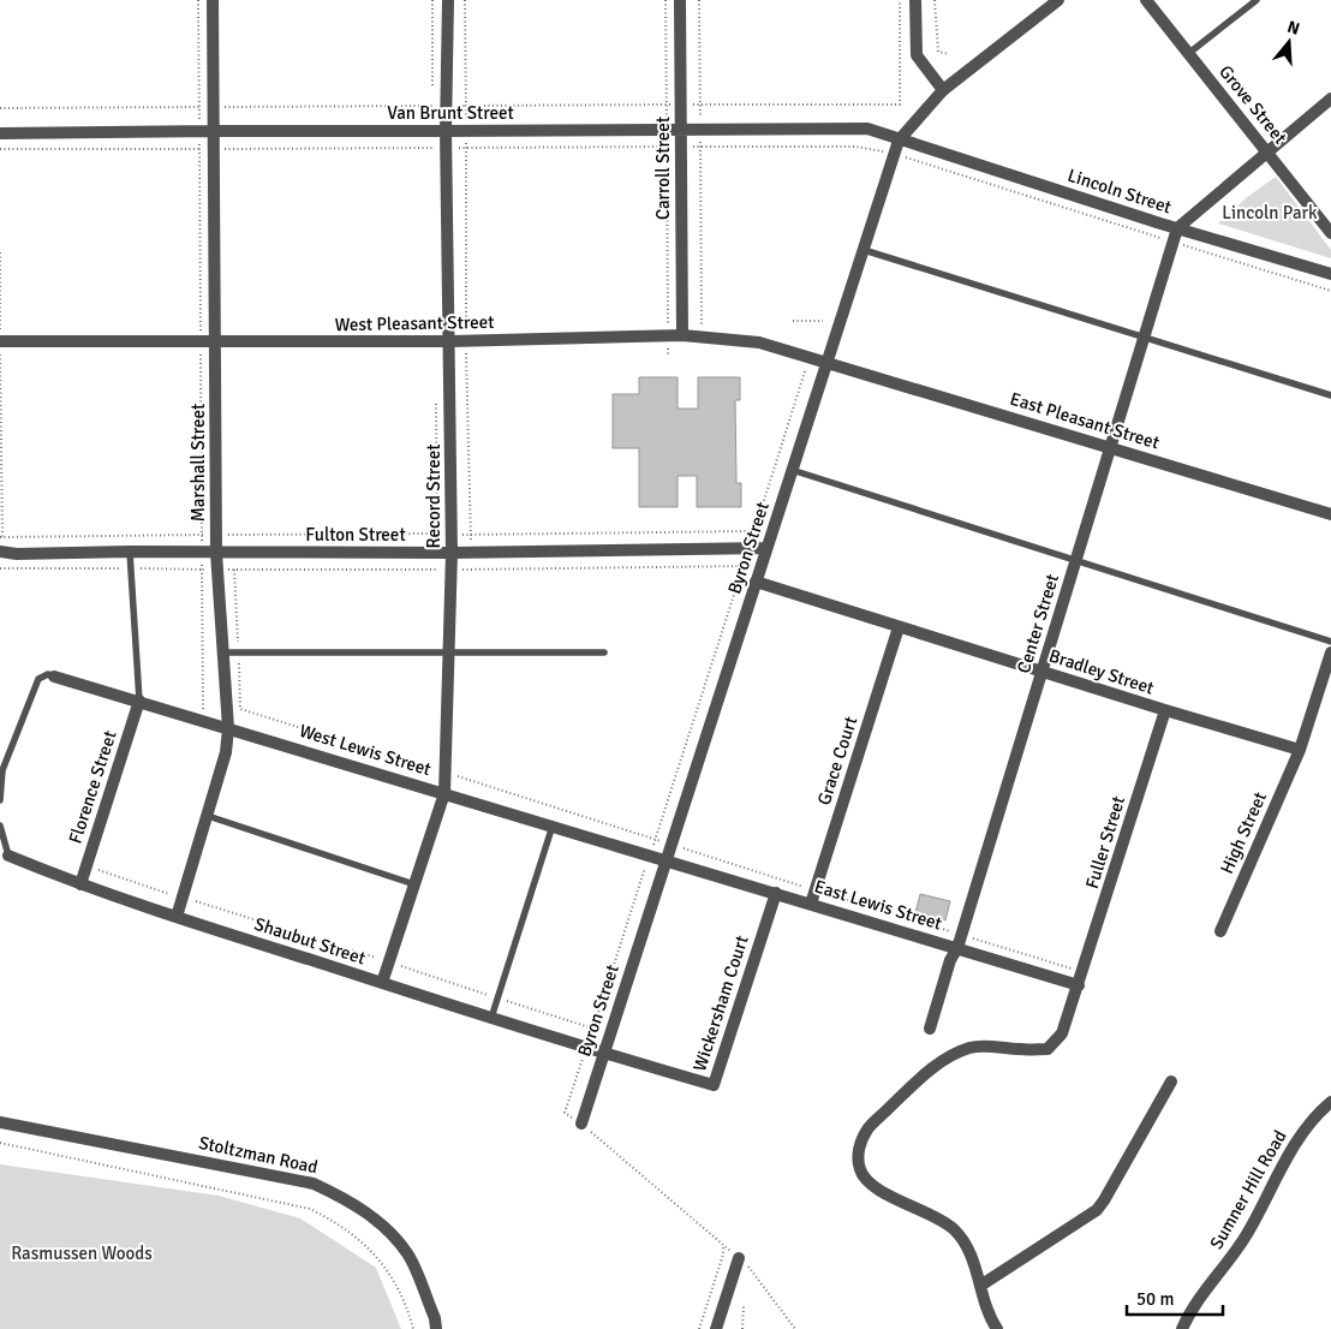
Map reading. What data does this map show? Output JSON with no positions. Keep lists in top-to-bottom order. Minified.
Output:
{"streets":{"street":["Grove Street","Van Brunt Street","Carroll Street","Lincoln Street","West Pleasant Street","East Pleasant Street","Marshall Street","Record Street","Fulton Street","Byron Street","Center Street","Bradley Street","West Lewis Street","Grace Court","Florence Street","High Street","Fuller Street","East Lewis Street","Shaubut Street","Wickersham Court","Stoltzman Road","Sumner Hill Road"]},"crossings":[["Van Brunt Street","Carroll Street"],["Van Brunt Street","Lincoln Street"],["Van Brunt Street","Marshall Street"],["Van Brunt Street","Record Street"],["Van Brunt Street","Byron Street"],["Carroll Street","West Pleasant Street"],["Lincoln Street","Byron Street"],["Lincoln Street","Center Street"],["West Pleasant Street","East Pleasant Street"],["West Pleasant Street","Marshall Street"],["West Pleasant Street","Record Street"],["West Pleasant Street","Byron Street"],["East Pleasant Street","Byron Street"],["East Pleasant Street","Center Street"],["Marshall Street","Fulton Street"],["Marshall Street","West Lewis Street"],["Marshall Street","Shaubut Street"],["Record Street","Fulton Street"],["Record Street","West Lewis Street"],["Record Street","Shaubut Street"],["Fulton Street","Byron Street"],["Byron Street","Bradley Street"],["Byron Street","West Lewis Street"],["Byron Street","East Lewis Street"],["Byron Street","Shaubut Street"],["Byron Street","Wickersham Court"],["Center Street","Bradley Street"],["Center Street","East Lewis Street"],["Bradley Street","Grace Court"],["Bradley Street","High Street"],["Bradley Street","Fuller Street"],["West Lewis Street","Florence Street"],["West Lewis Street","East Lewis Street"],["Grace Court","East Lewis Street"],["Florence Street","Shaubut Street"],["Fuller Street","East Lewis Street"],["East Lewis Street","Wickersham Court"],["Shaubut Street","Wickersham Court"]],"parks":["Lincoln Park","Rasmussen Woods"],"scale_bar":"50 m","north":"top"}
